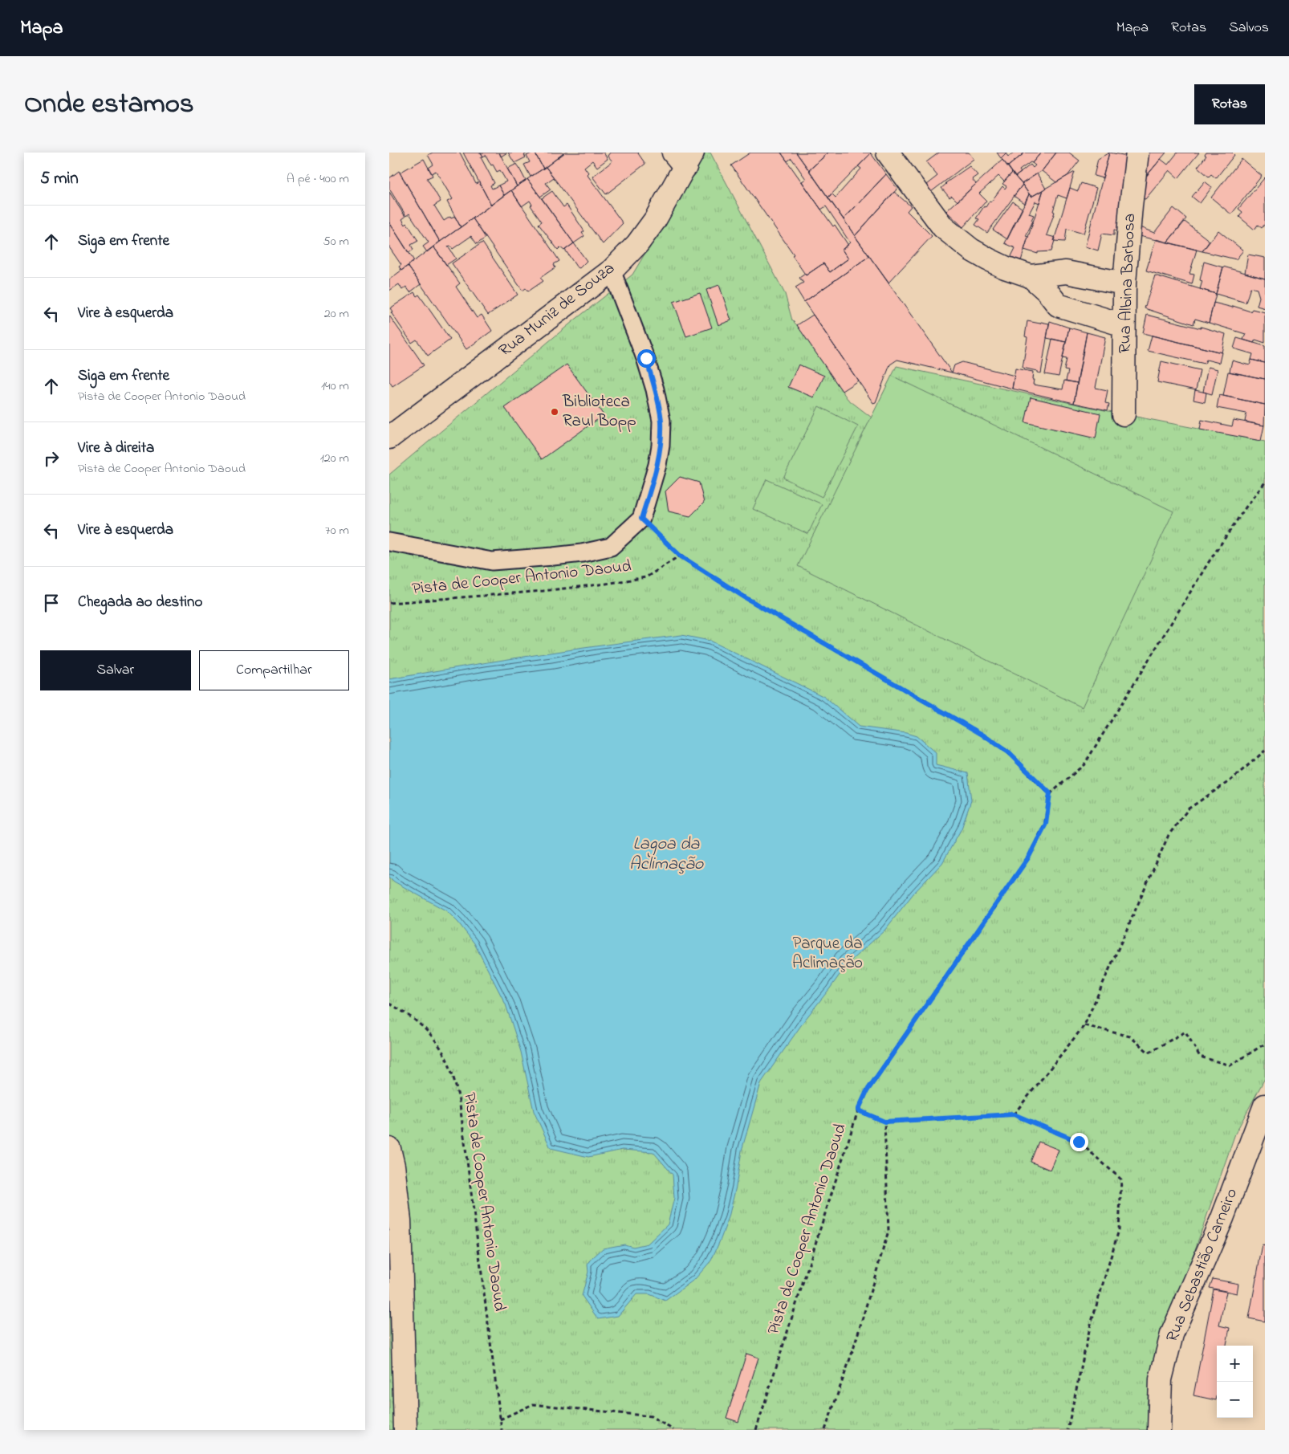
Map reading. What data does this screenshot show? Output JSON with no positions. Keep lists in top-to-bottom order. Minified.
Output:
{"streets":{"street":["Rua Albina Barbosa","Rua Muniz de Souza","Rua Sebastião Carneiro"],"path":["Pista de Cooper Antonio Daoud"]},"water":["Lagoa da Aclimação"],"parks":["Parque da Aclimação"],"places":["Biblioteca Raul Bopp"],"page":{"header":"Mapa","nav":["Mapa","Rotas","Salvos"],"title":"Onde estamos","buttons":["Rotas",["Salvar","Compartilhar"]],"heading":["5 min","A pé · 400 m"],"list":[["Siga em frente","50 m"],["Vire à esquerda","20 m"],["Siga em frente","Pista de Cooper Antonio Daoud","140 m"],["Vire à direita","Pista de Cooper Antonio Daoud","120 m"],["Vire à esquerda","70 m"],"Chegada ao destino"],"map_buttons":["+","−"]}}
